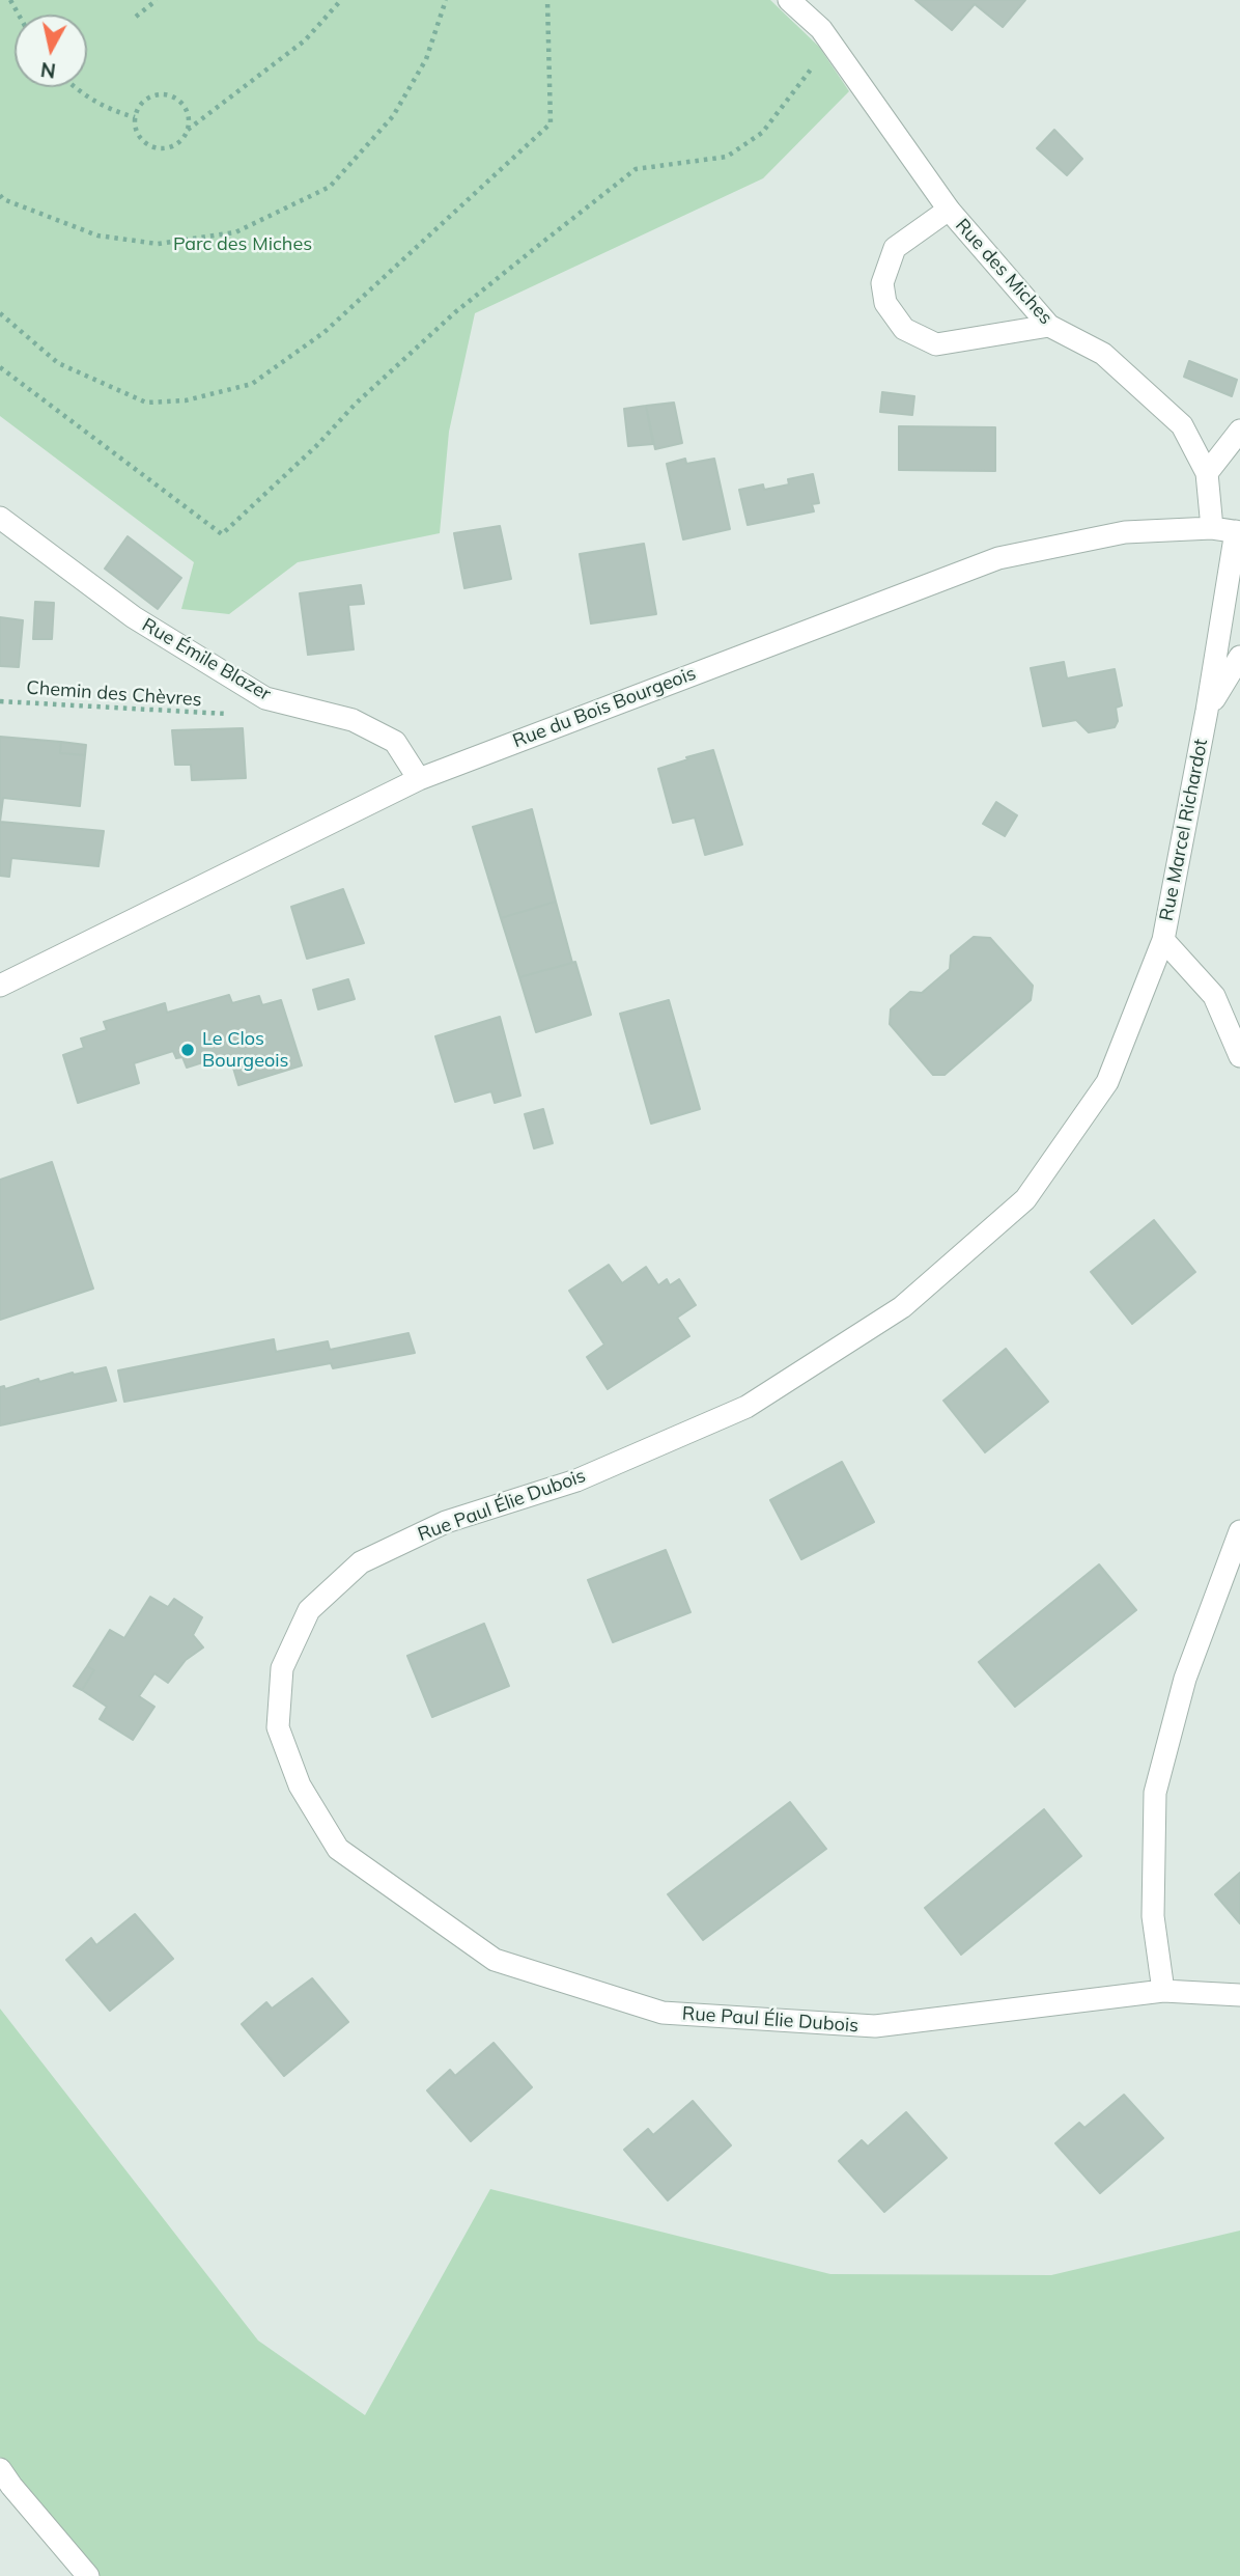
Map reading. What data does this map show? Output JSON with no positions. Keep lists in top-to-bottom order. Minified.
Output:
{"streets":{"street":["Rue des Miches","Rue Émile Blazer","Rue du Bois Bourgeois","Rue Marcel Richardot","Rue Paul Élie Dubois"],"path":["Chemin des Chèvres"]},"crossings":[["Rue des Miches","Rue du Bois Bourgeois"],["Rue Émile Blazer","Chemin des Chèvres"],["Rue Émile Blazer","Rue du Bois Bourgeois"],["Rue du Bois Bourgeois","Rue Marcel Richardot"],["Rue Marcel Richardot","Rue Paul Élie Dubois"]],"parks":["Parc des Miches"],"places":["Le Clos Bourgeois"],"north":"bottom"}
